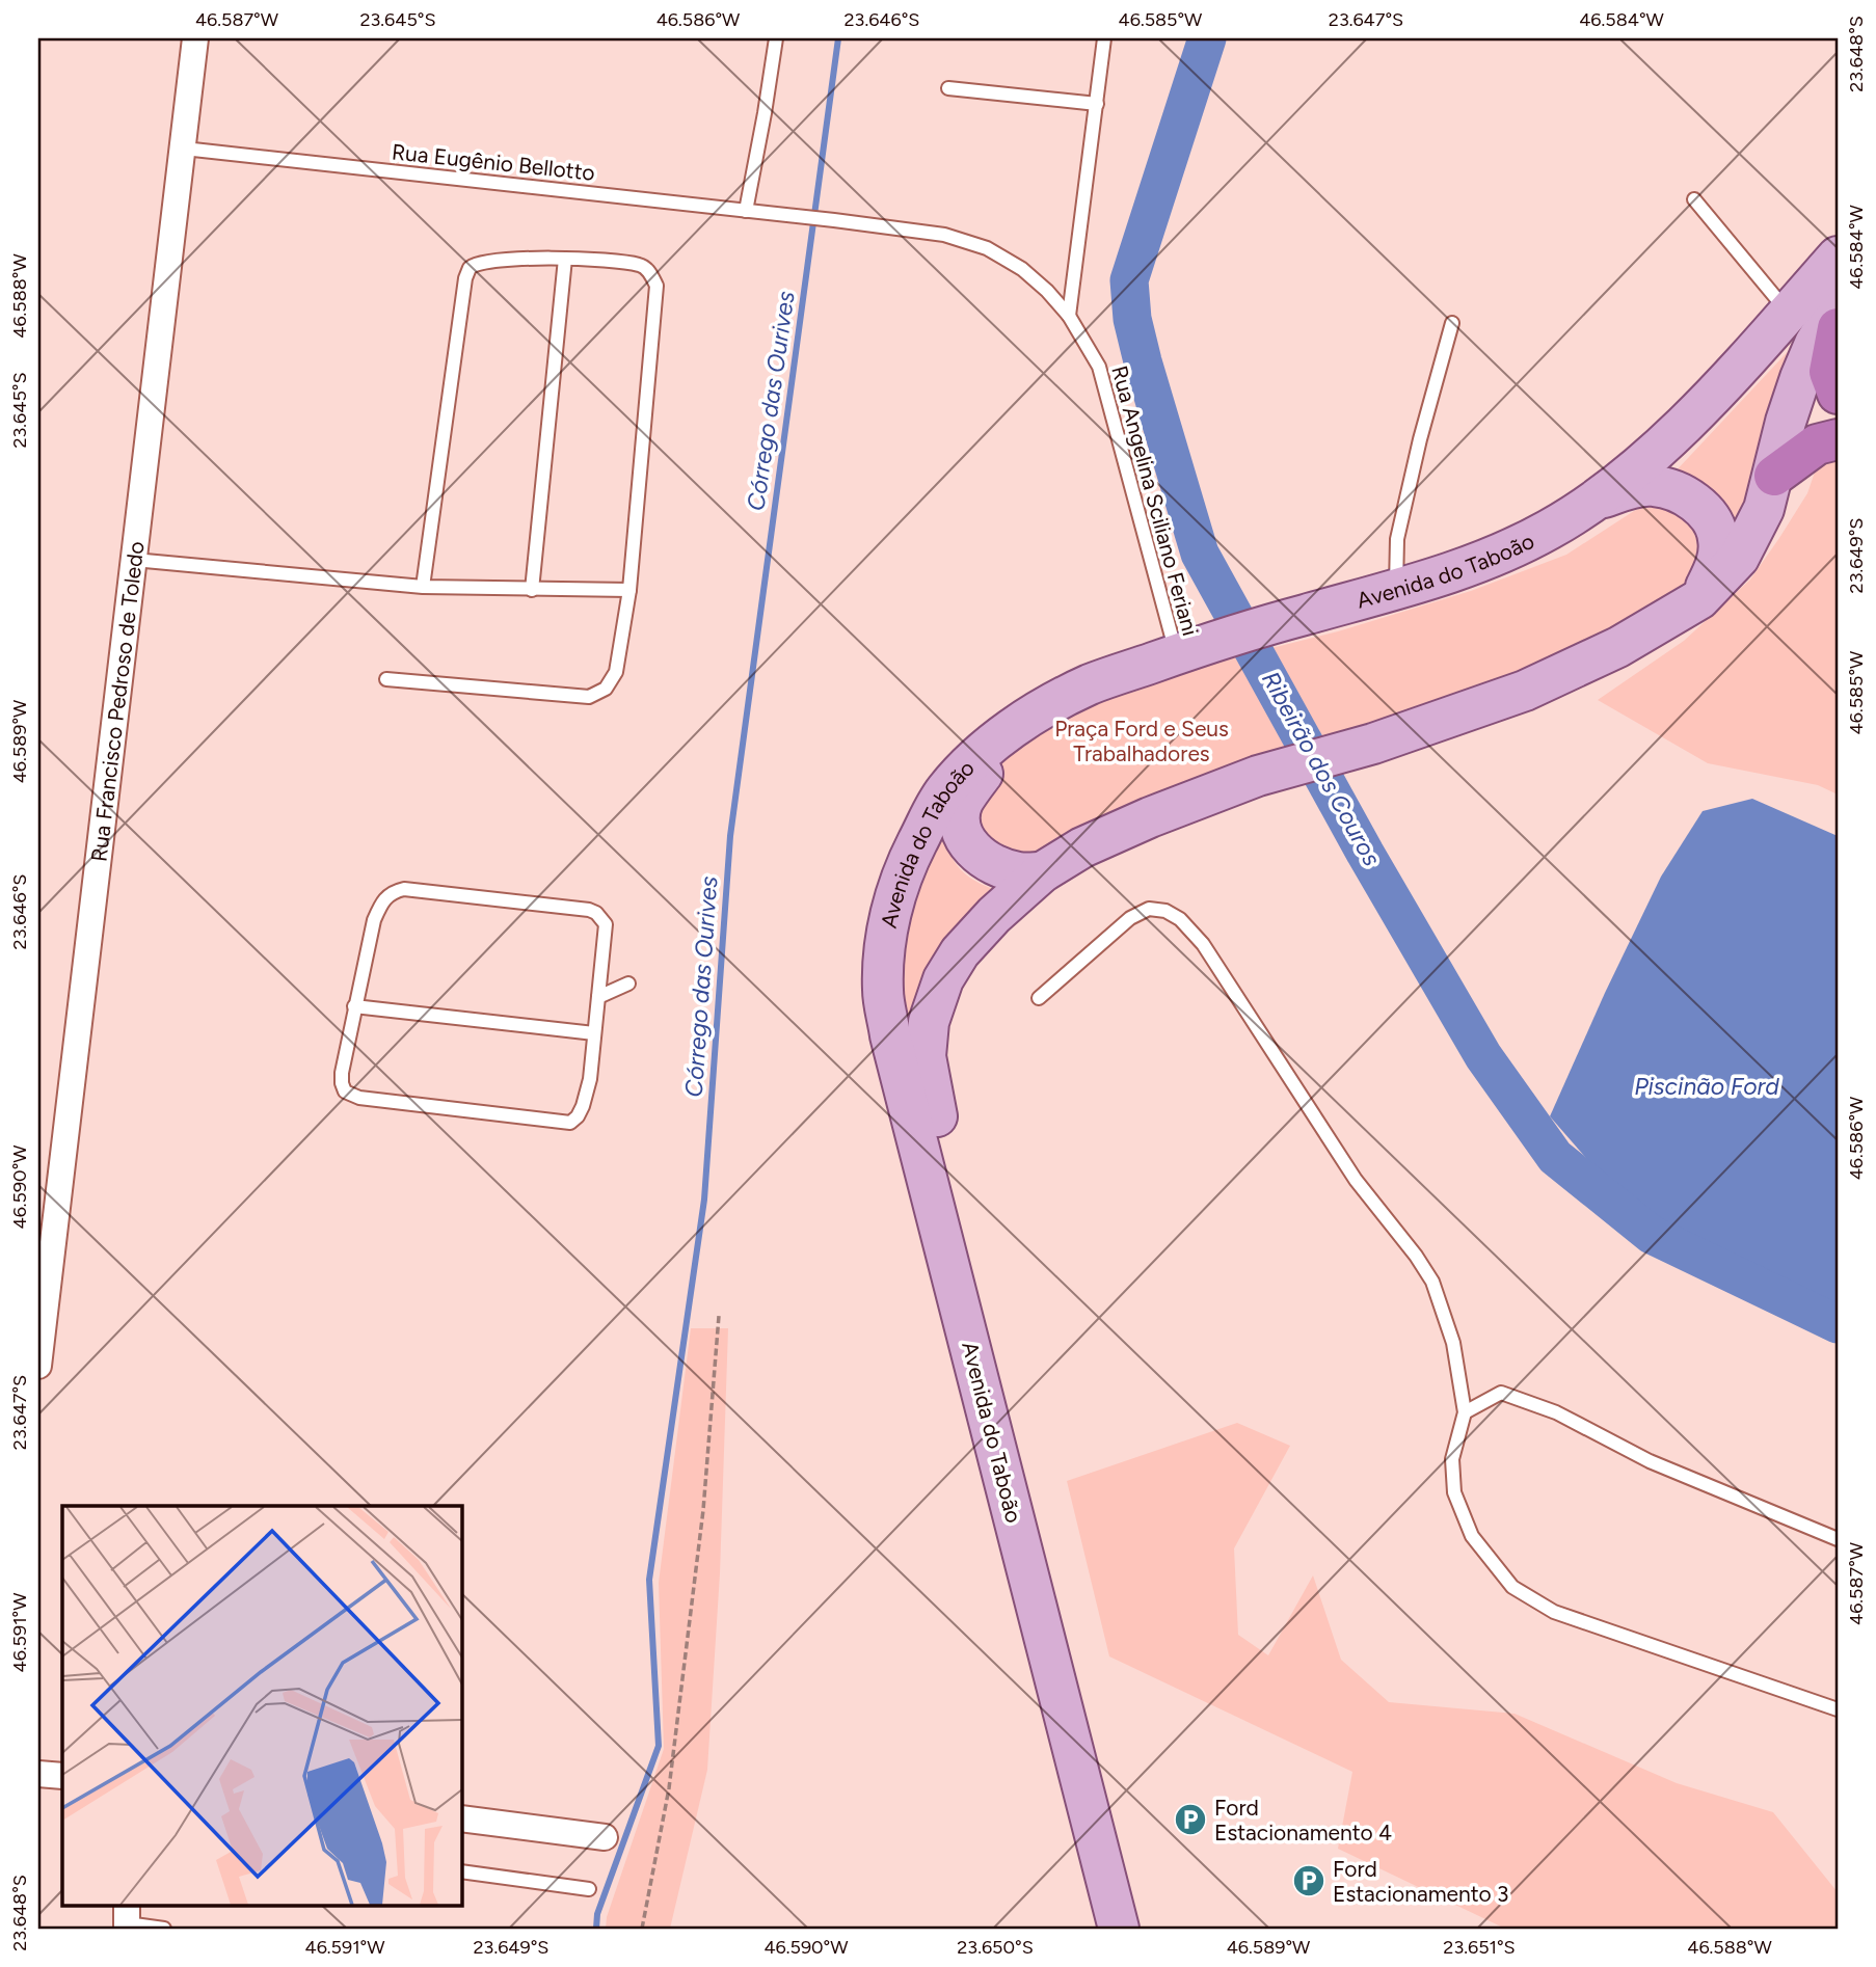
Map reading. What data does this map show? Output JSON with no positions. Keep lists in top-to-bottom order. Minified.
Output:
{"streets":{"main road":["Avenida do Taboão"],"street":["Rua Francisco Pedroso de Toledo"],"lane":["Rua Eugênio Bellotto","Rua Angelina Sciliano Feriani"]},"crossings":[["Rua Eugênio Bellotto","Rua Angelina Sciliano Feriani"],["Rua Eugênio Bellotto","Rua Francisco Pedroso de Toledo"],["Rua Angelina Sciliano Feriani","Avenida do Taboão"]],"water":["Córrego das Ourives","Ribeirão dos Couros","Piscinão Ford"],"parks":["Praça Ford e Seus Trabalhadores"],"places":{"parking":["Ford Estacionamento 4","Ford Estacionamento 3"]},"coordinates":["46.587°W","23.645°S","46.586°W","23.646°S","46.585°W","23.647°S","46.584°W","23.648°S","46.588°W","23.649°S","46.589°W","46.590°W","46.591°W","23.650°S","23.651°S"]}
